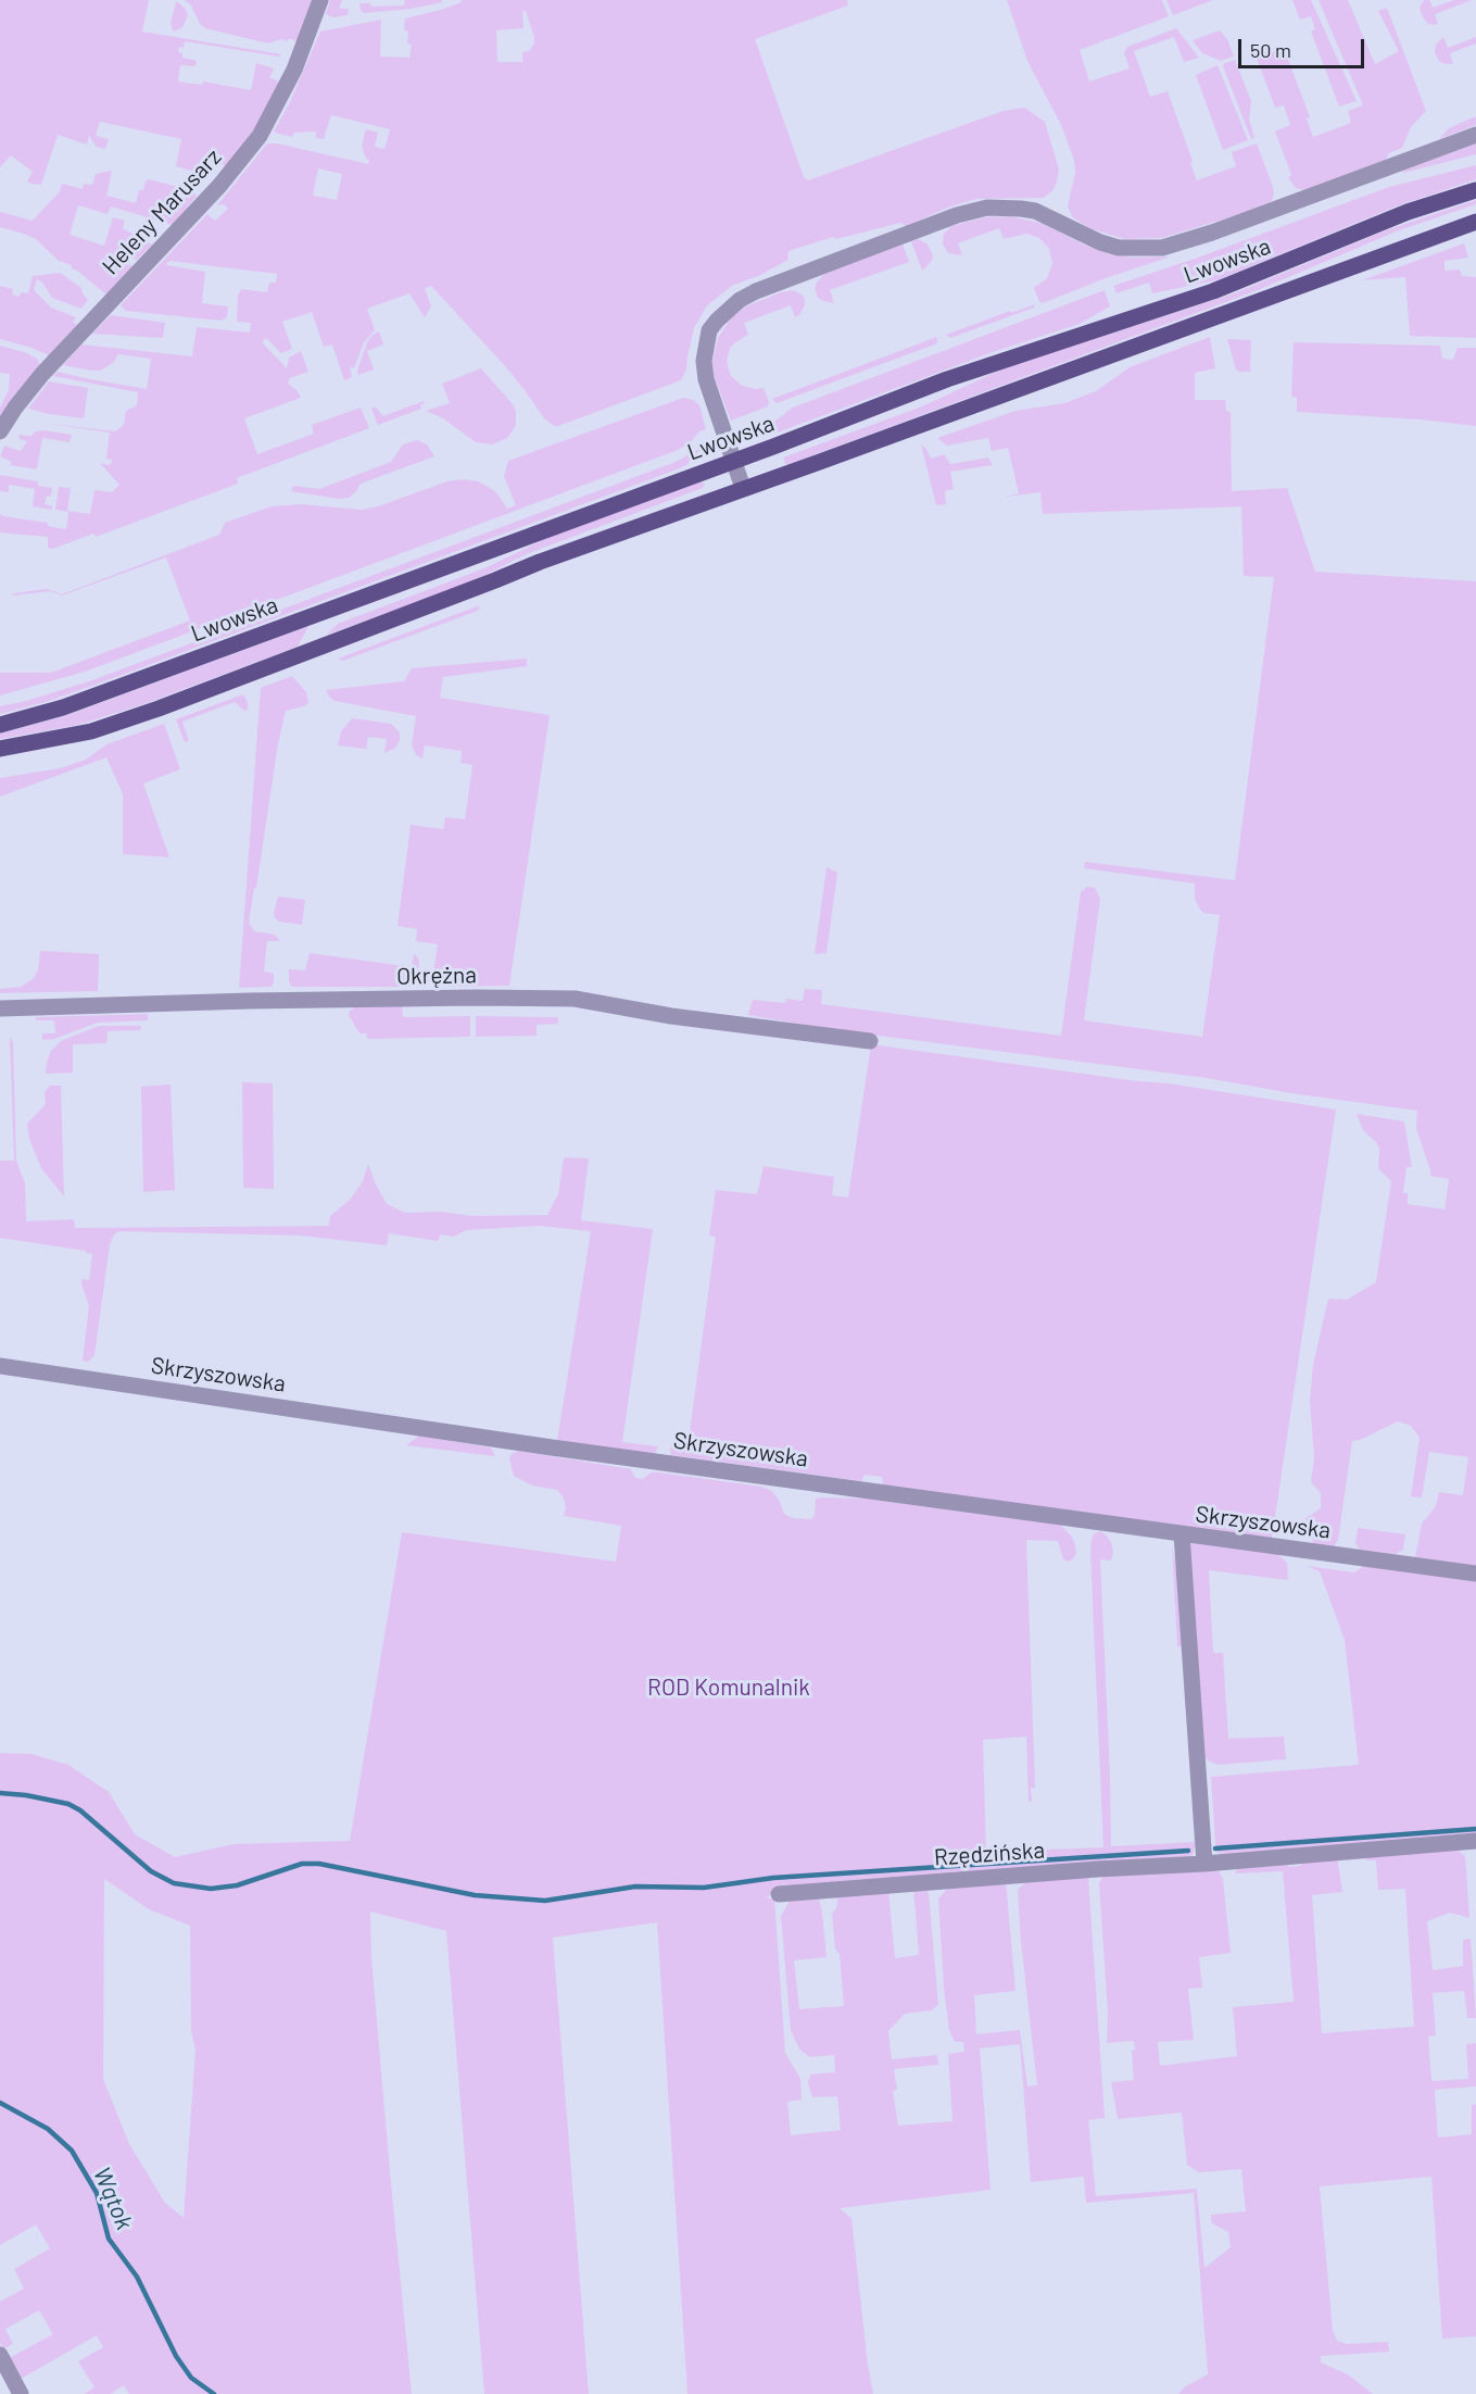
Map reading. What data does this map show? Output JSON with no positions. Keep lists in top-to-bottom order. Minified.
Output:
{"streets":{"main road":["Lwowska"],"street":["Heleny Marusarz","Okrężna","Skrzyszowska","Rzędzińska"]},"water":["Wątok"],"parks":["ROD Komunalnik"],"scale_bar":"50 m"}
